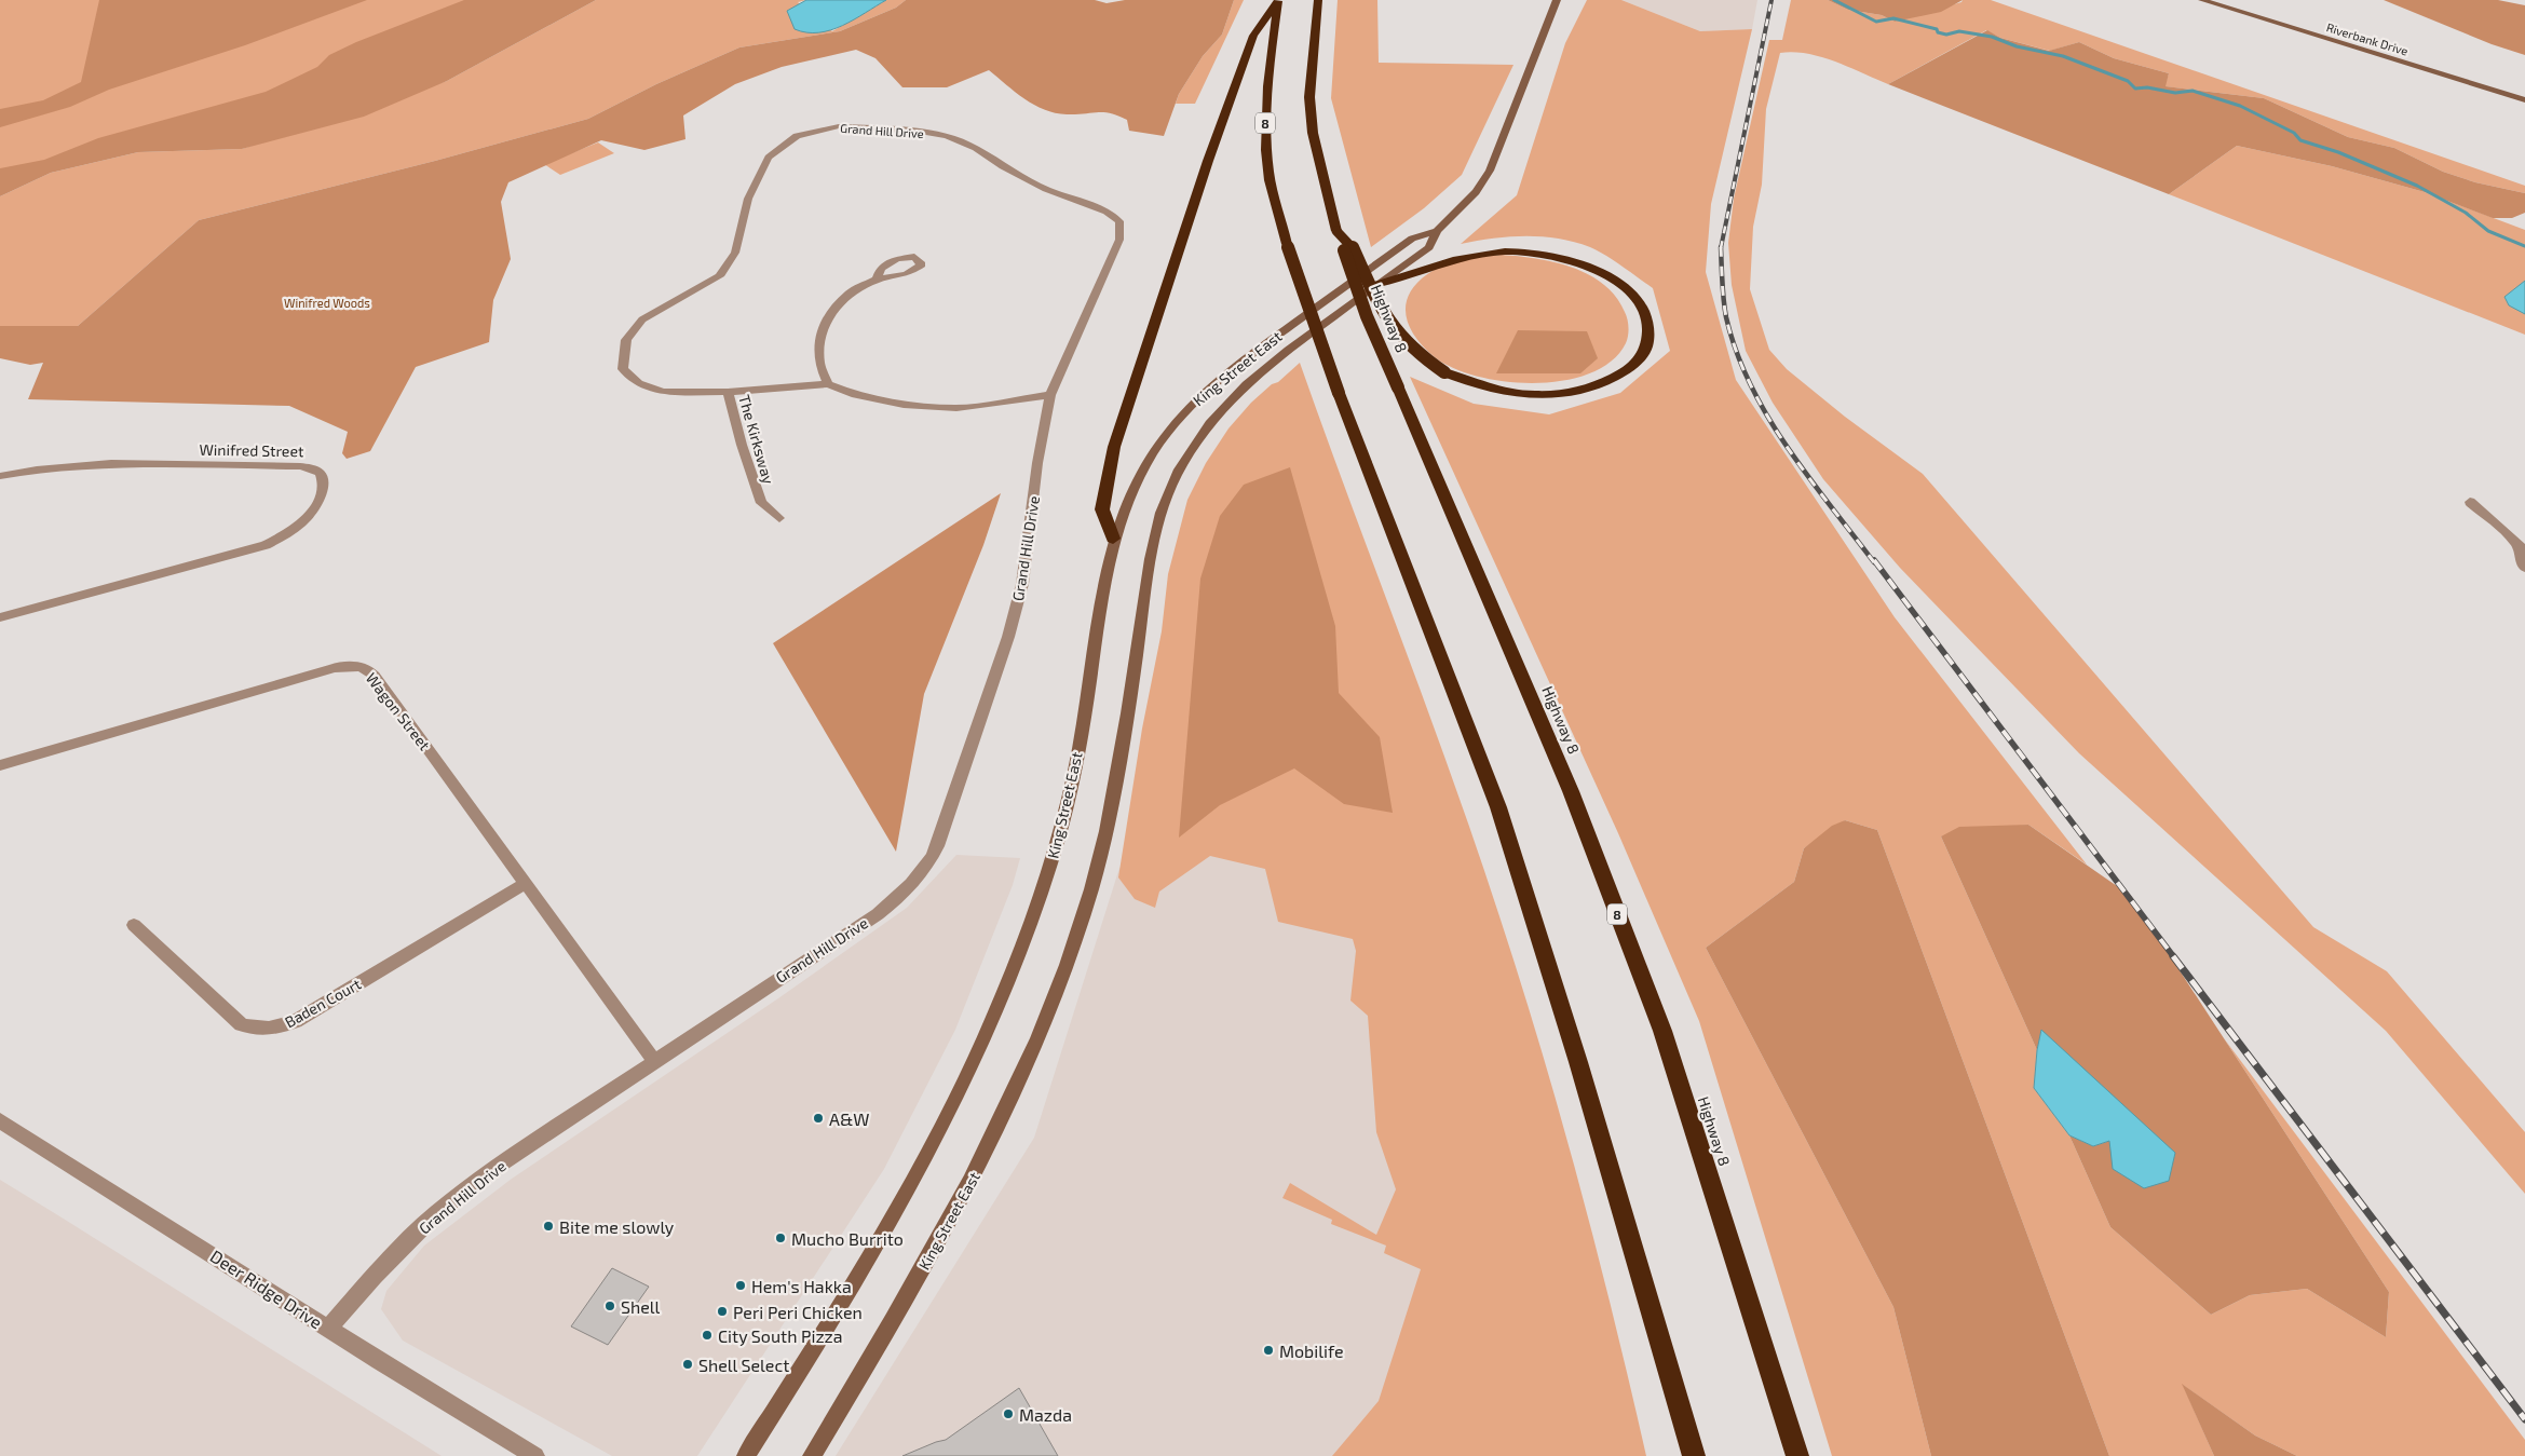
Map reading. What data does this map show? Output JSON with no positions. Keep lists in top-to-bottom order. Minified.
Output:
{"streets":{"highway":["8","Highway 8"],"main road":["Riverbank Drive","King Street East"],"street":["Grand Hill Drive","The Kirksway","Winifred Street","Wagon Street","Baden Court","Deer Ridge Drive"]},"crossings":[["Grand Hill Drive","The Kirksway"],["Grand Hill Drive","Wagon Street"],["Grand Hill Drive","Deer Ridge Drive"],["Wagon Street","Baden Court"]],"parks":["Winifred Woods"],"places":["A&W","Bite me slowly","Mucho Burrito","Hem's Hakka","Shell","Peri Peri Chicken","City South Pizza","Mobilife","Shell Select","Mazda"]}
